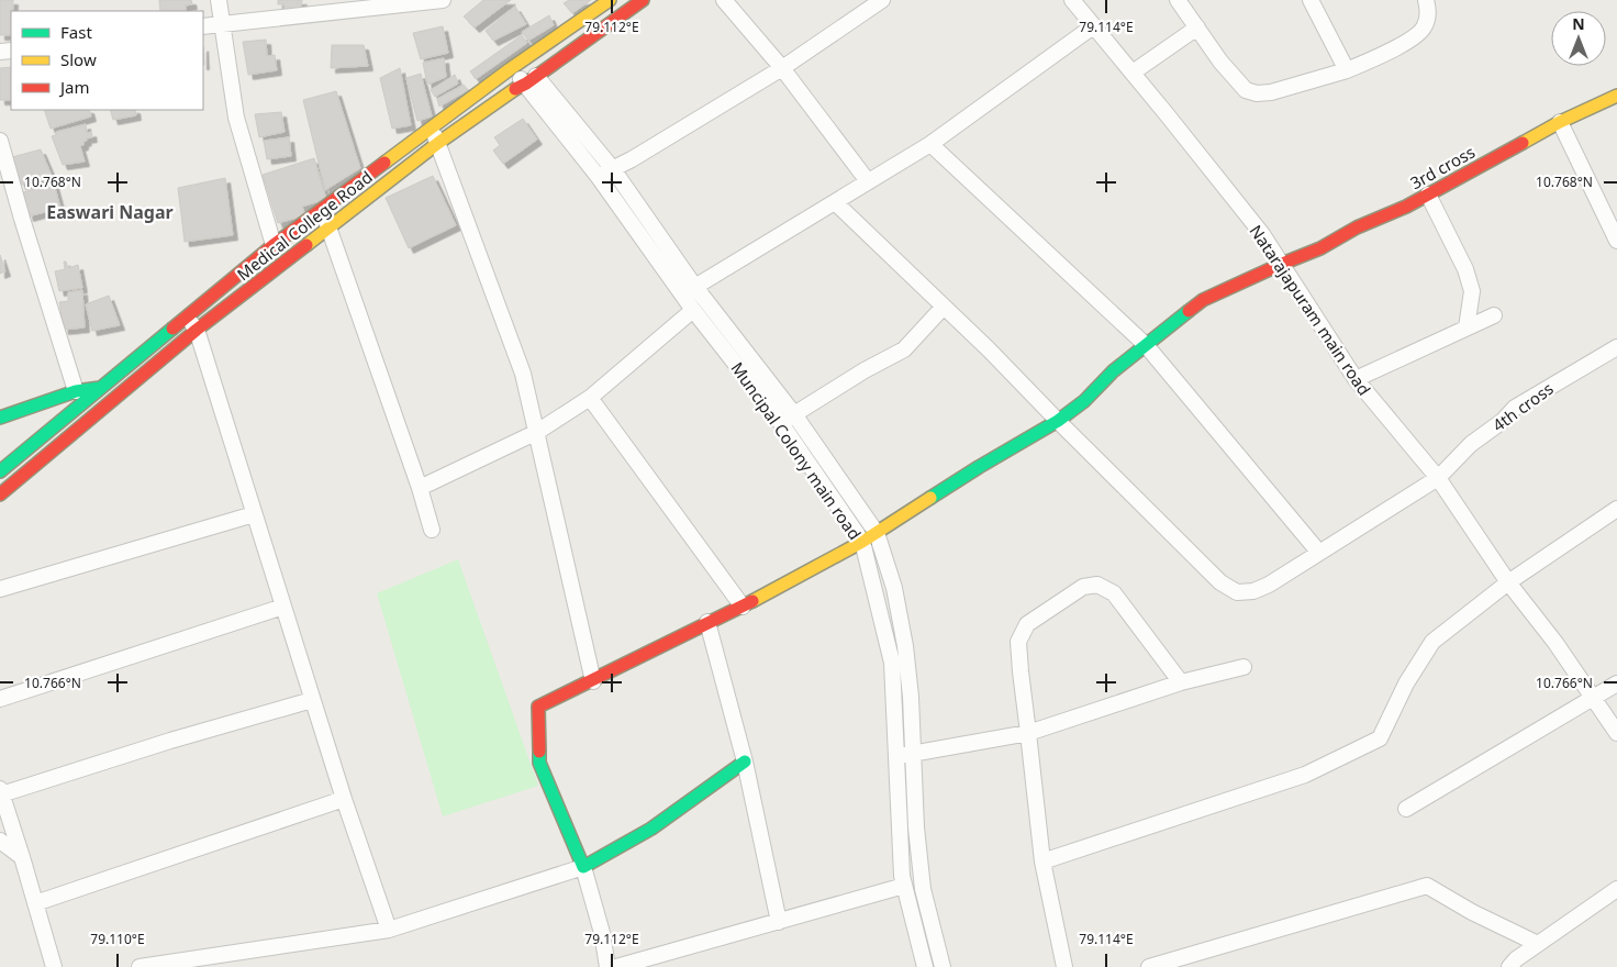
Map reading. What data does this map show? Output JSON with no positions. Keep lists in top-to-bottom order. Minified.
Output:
{"streets":{"street":["3rd cross","Medical College Road","Natarajapuram main road","4th cross","Muncipal Colony main road"]},"crossings":[["3rd cross","Natarajapuram main road"],["3rd cross","4th cross"],["3rd cross","Muncipal Colony main road"],["Medical College Road","Muncipal Colony main road"],["Natarajapuram main road","4th cross"]],"districts":["Easwari Nagar"],"legend":["Fast","Slow","Jam"],"north":"top","coordinates":["79.112°E","79.114°E","10.768°N","10.766°N","79.110°E"]}
